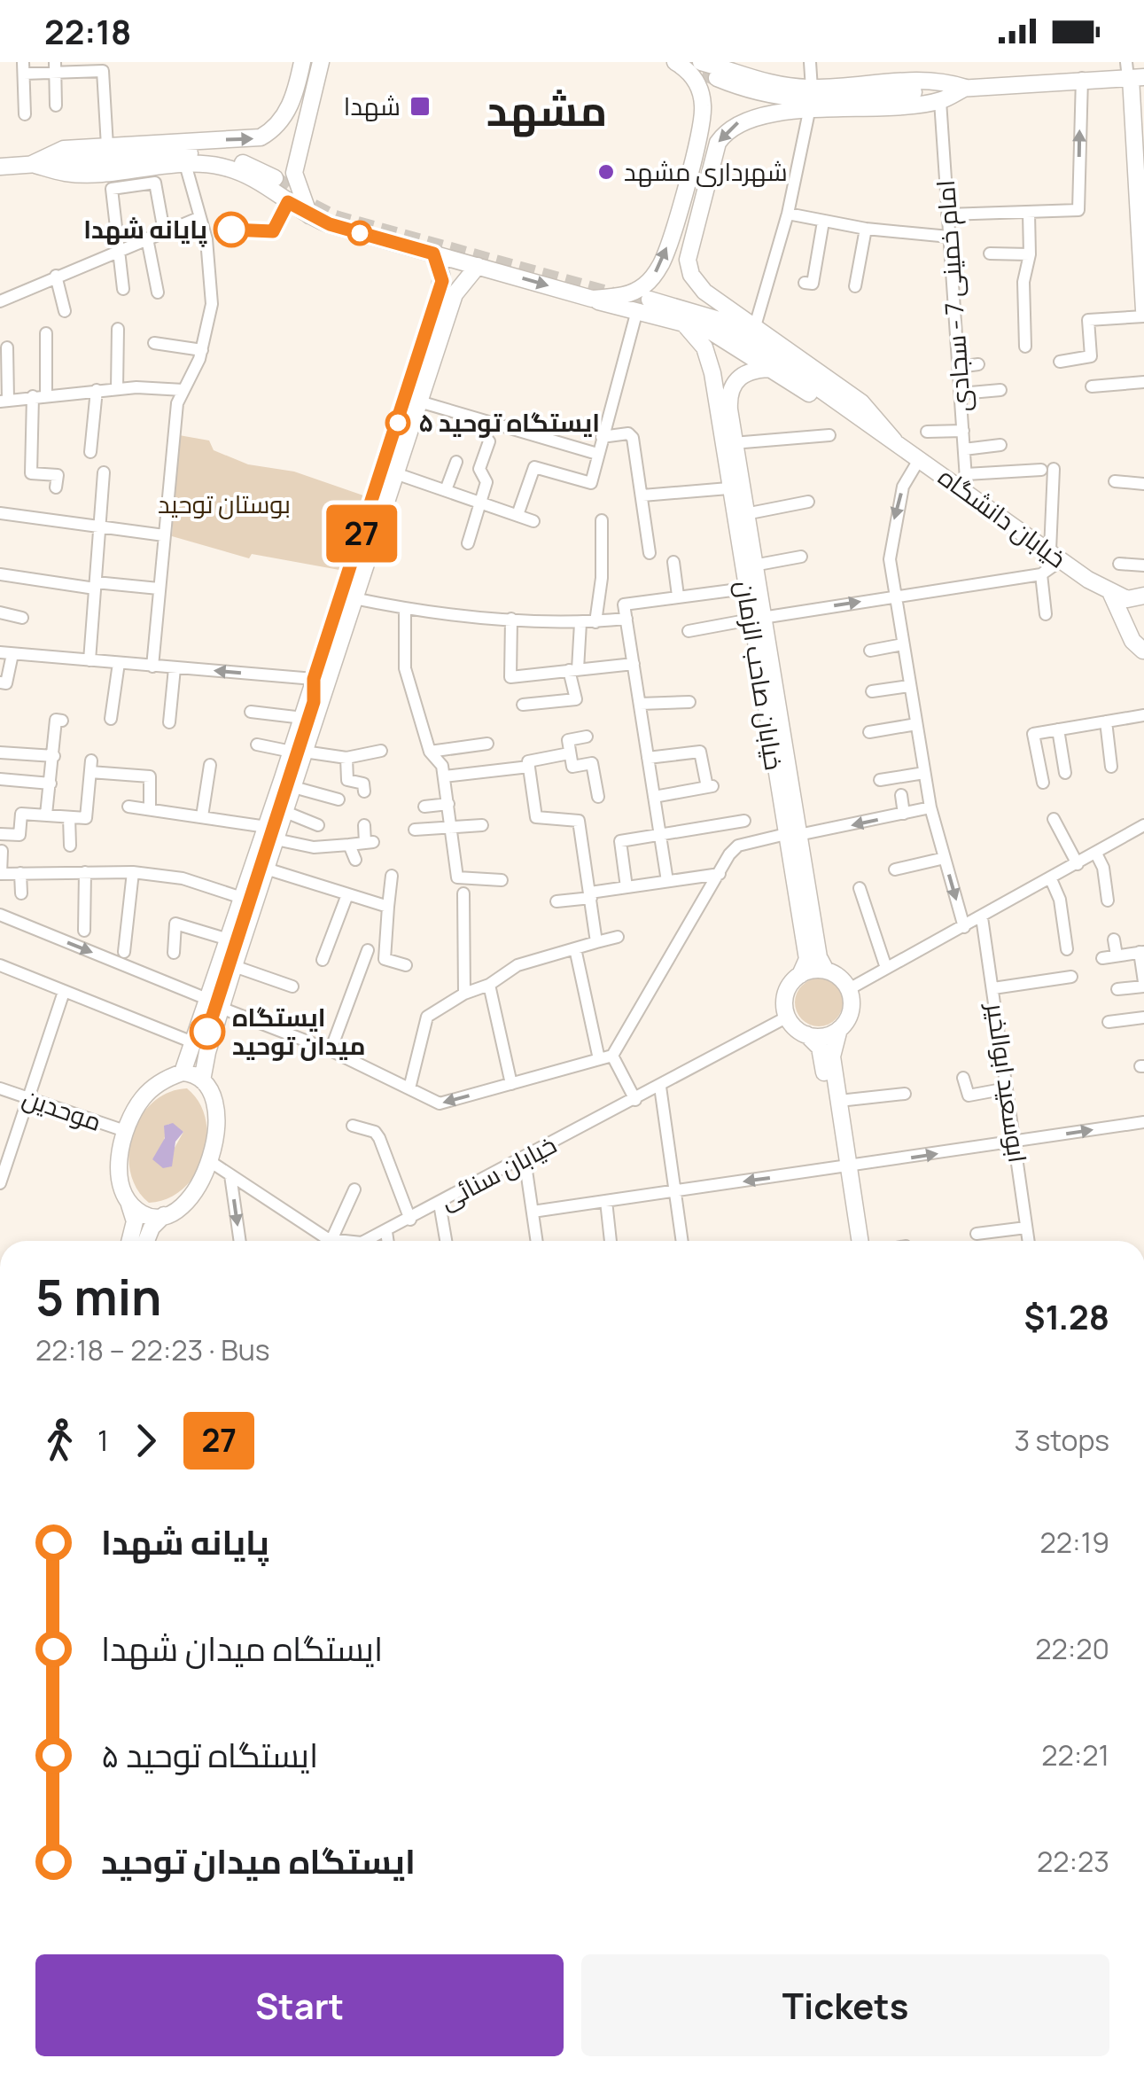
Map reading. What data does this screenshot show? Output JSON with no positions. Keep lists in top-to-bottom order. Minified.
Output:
{"streets":{"main road":["خیابان دانشگاه","خیابان صاحب الزمان"],"street":["امام خمینی 7 - سجادی","ابوسعید ابوالخیر","موحدین","خیابان سنائی"]},"crossings":[["امام خمینی 7 - سجادی","خیابان دانشگاه"]],"districts":["مشهد"],"parks":["بوستان توحید"],"places":{"transit":["شهدا"],"other":["شهرداری مشهد","پایانه شهدا","ایستگاه توحید ۵","ایستگاه میدان توحید"]},"lines":["bus line 27"],"page":{"status":"22:18","on_map":"27","heading":["5 min","22:18 – 22:23 · Bus","$1.28"],"legs":["1","27","3 stops"],"list":[{"name":"پایانه شهدا","value":"22:19"},{"name":"ایستگاه میدان شهدا","value":"22:20"},{"name":"ایستگاه توحید ۵","value":"22:21"},{"name":"ایستگاه میدان توحید","value":"22:23"}],"buttons":["Start","Tickets"]}}
